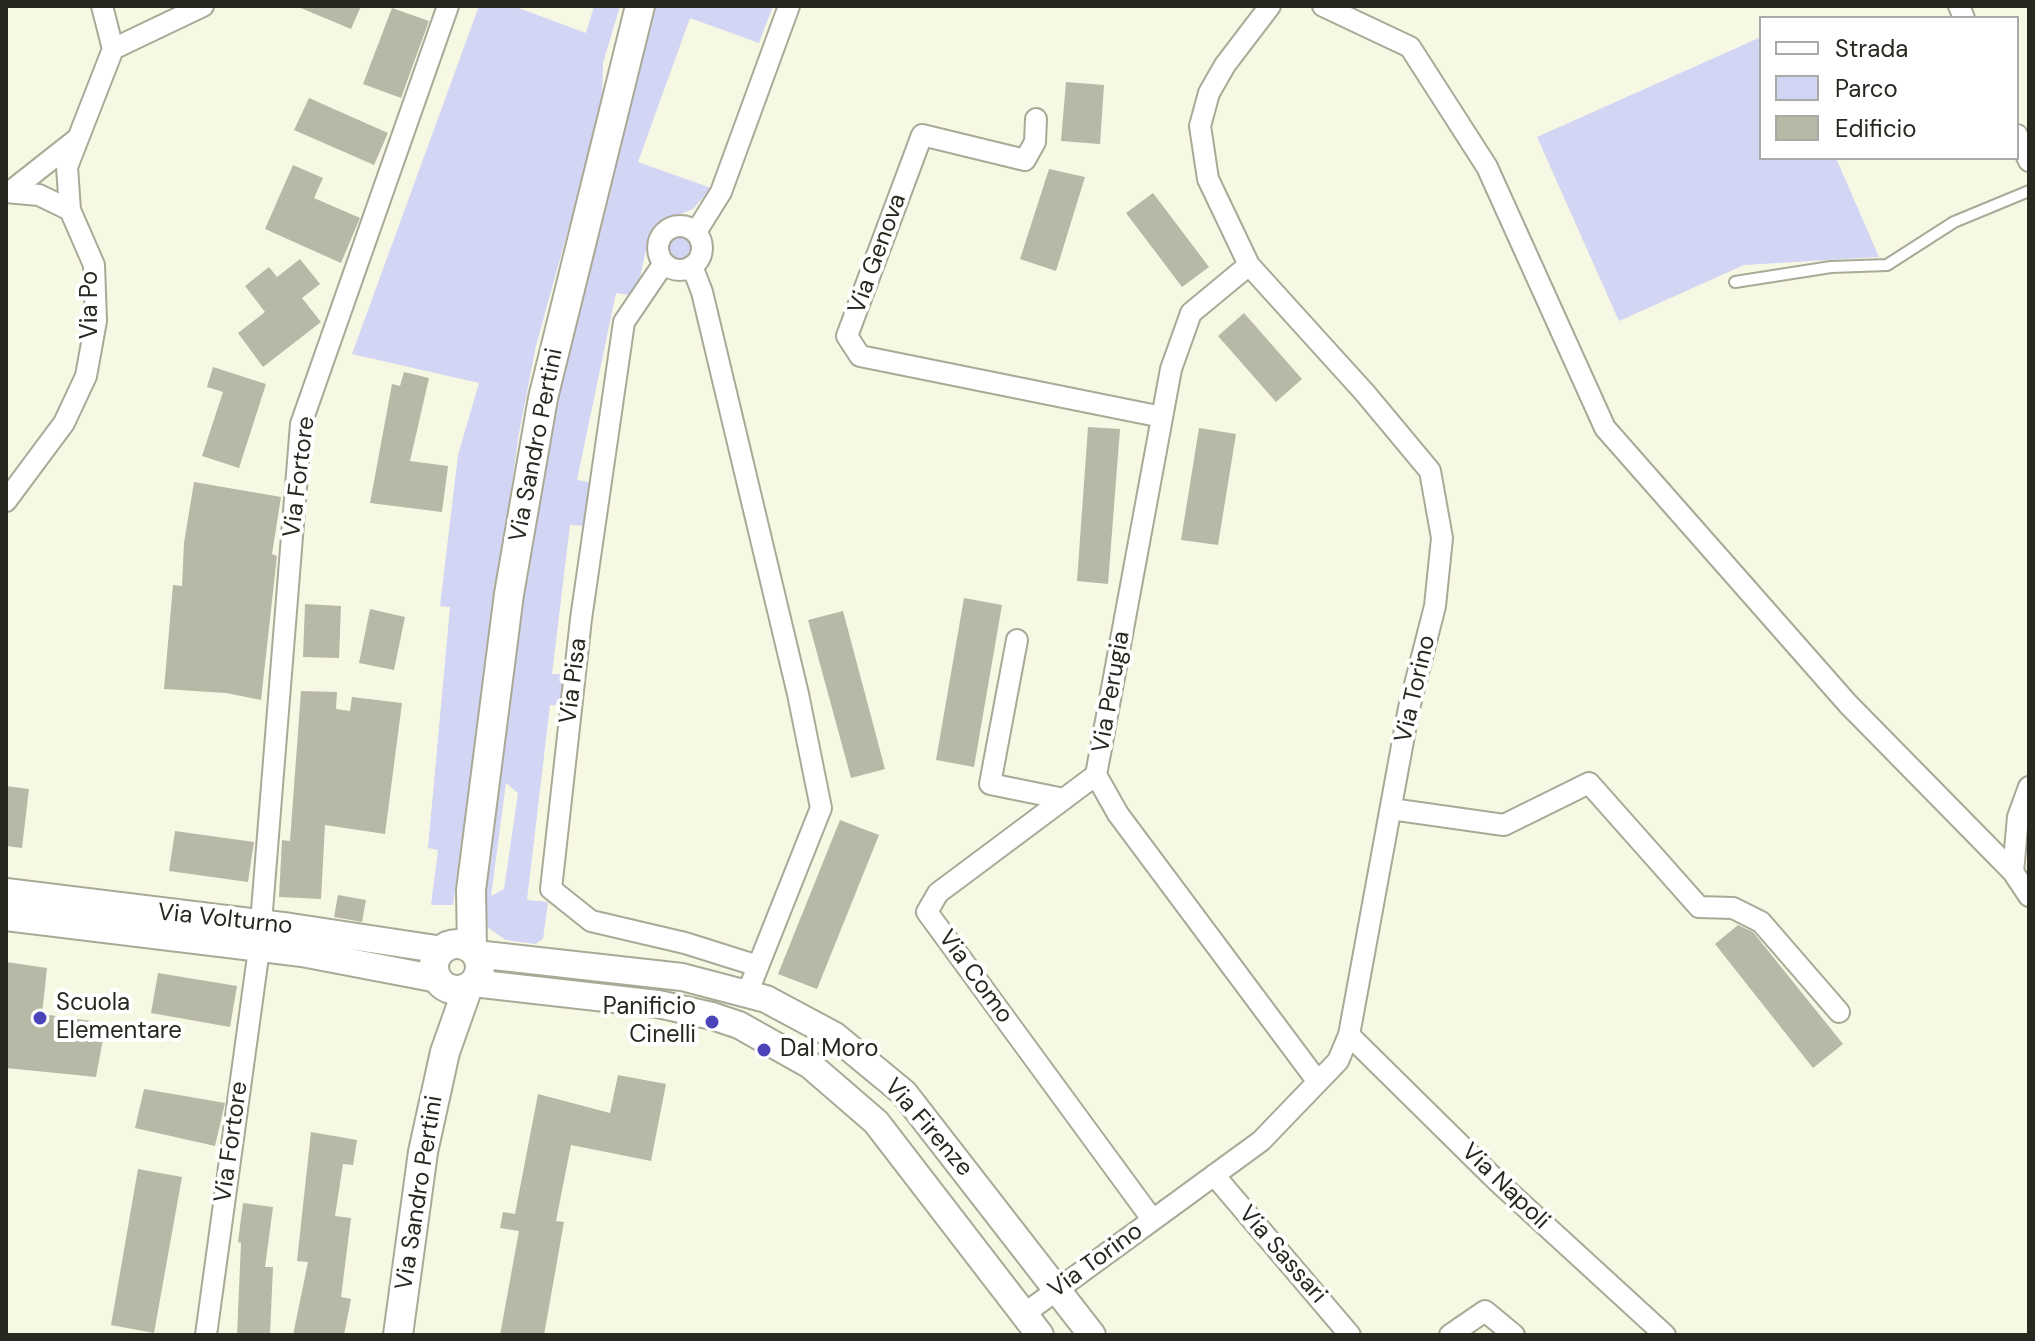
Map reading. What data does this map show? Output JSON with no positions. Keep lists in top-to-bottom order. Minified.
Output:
{"streets":{"main road":["Via Sandro Pertini"],"street":["Via Genova","Via Po","Via Fortore","Via Pisa","Via Torino","Via Perugia","Via Volturno","Via Como","Via Firenze","Via Napoli","Via Sassari"]},"crossings":[["Via Genova","Via Perugia"],["Via Sandro Pertini","Via Volturno"],["Via Sandro Pertini","Via Firenze"],["Via Fortore","Via Volturno"],["Via Torino","Via Perugia"],["Via Torino","Via Como"],["Via Torino","Via Firenze"],["Via Torino","Via Napoli"],["Via Torino","Via Sassari"],["Via Perugia","Via Como"],["Via Volturno","Via Firenze"]],"places":["Scuola Elementare","Panificio Cinelli","Dal Moro"],"legend":["Strada","Parco","Edificio"]}
